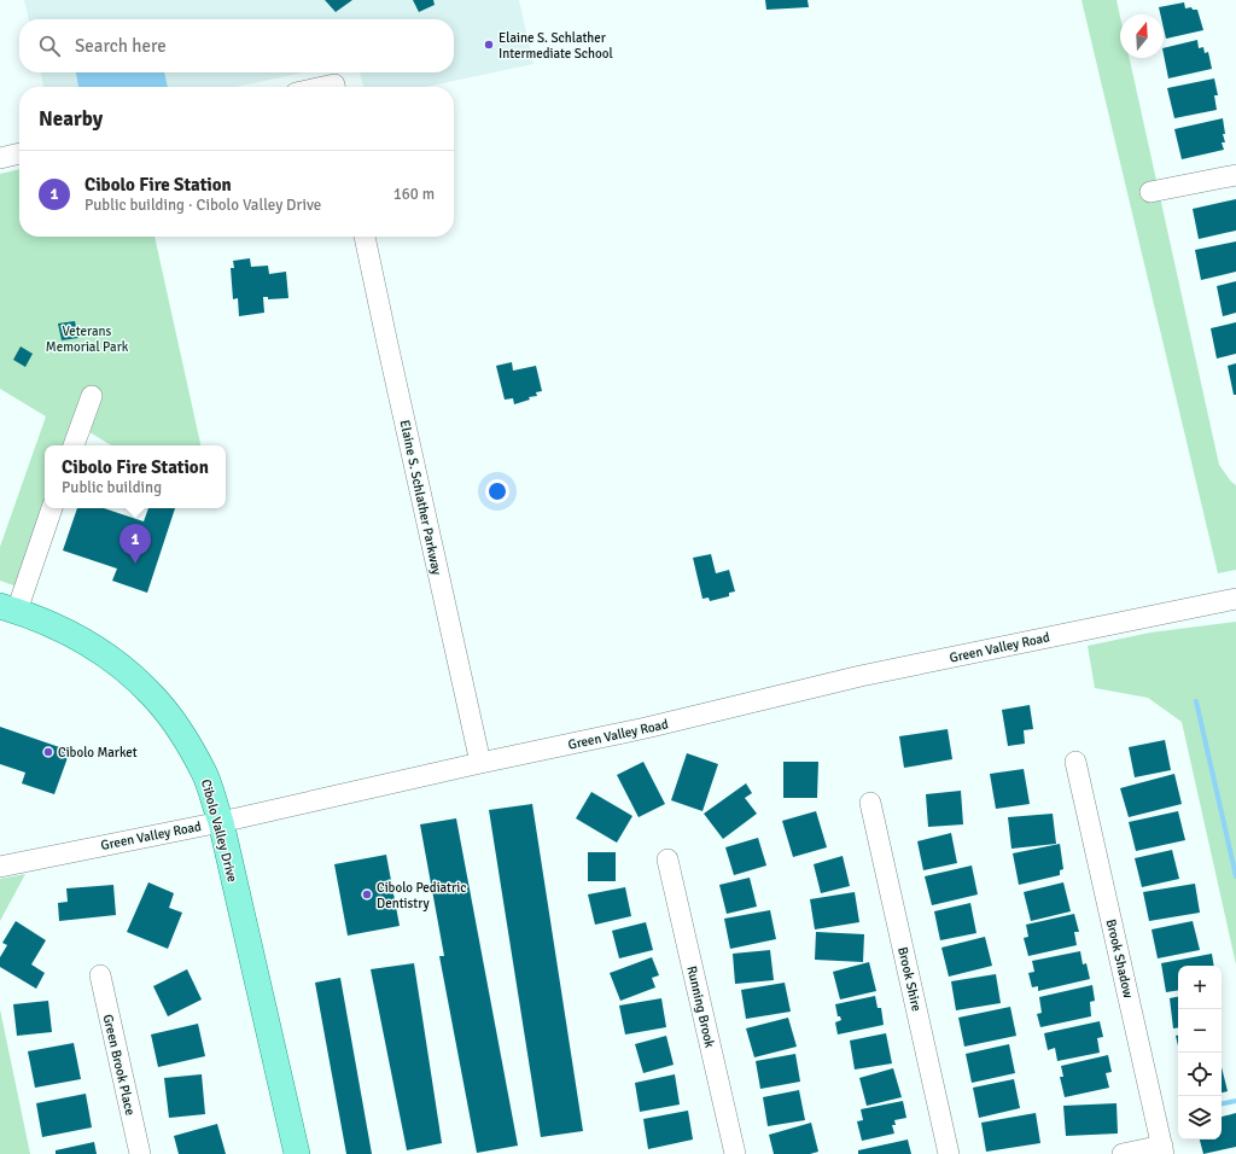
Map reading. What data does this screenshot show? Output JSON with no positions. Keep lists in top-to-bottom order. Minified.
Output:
{"streets":{"main road":["Cibolo Valley Drive"],"street":["Elaine S. Schlather Parkway","Green Valley Road","Brook Shadow","Brook Shire","Running Brook","Green Brook Place"]},"crossings":[["Elaine S. Schlather Parkway","Green Valley Road"],["Green Valley Road","Cibolo Valley Drive"]],"parks":["Veterans Memorial Park"],"places":["Elaine S. Schlather Intermediate School","Cibolo Market","Cibolo Pediatric Dentistry"],"north":"top","page":{"search":"Search here","heading":"Nearby","list":[{"mark":"1","name":"Cibolo Fire Station","note":"Public building · Cibolo Valley Drive","value":"160 m"}],"popup":["Cibolo Fire Station","Public building"],"pins":"1","map_buttons":["+","−"]}}
